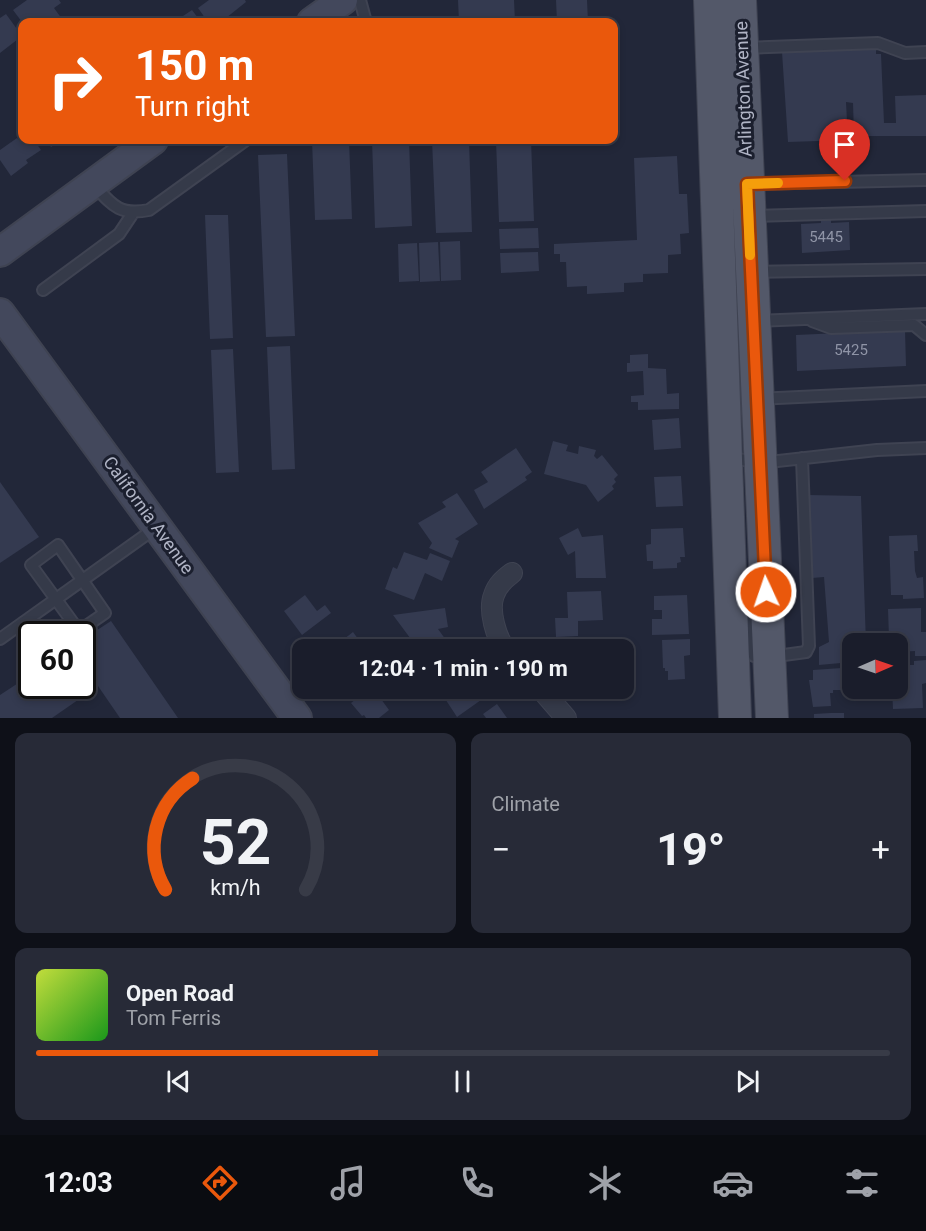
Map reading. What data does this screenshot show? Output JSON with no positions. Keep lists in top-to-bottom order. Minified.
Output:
{"streets":{"main road":["Arlington Avenue","California Avenue"]},"house_numbers":["5445","5425"],"north":"right","page":{"turn":["150 m","Turn right"],"limit":"60","trip":"12:04 · 1 min · 190 m","tile":"Climate","heat":["−","19°","+"],"song":["Open Road","Tom Ferris"],"tabs":"12:03","gauge":["52","km/h"]}}
